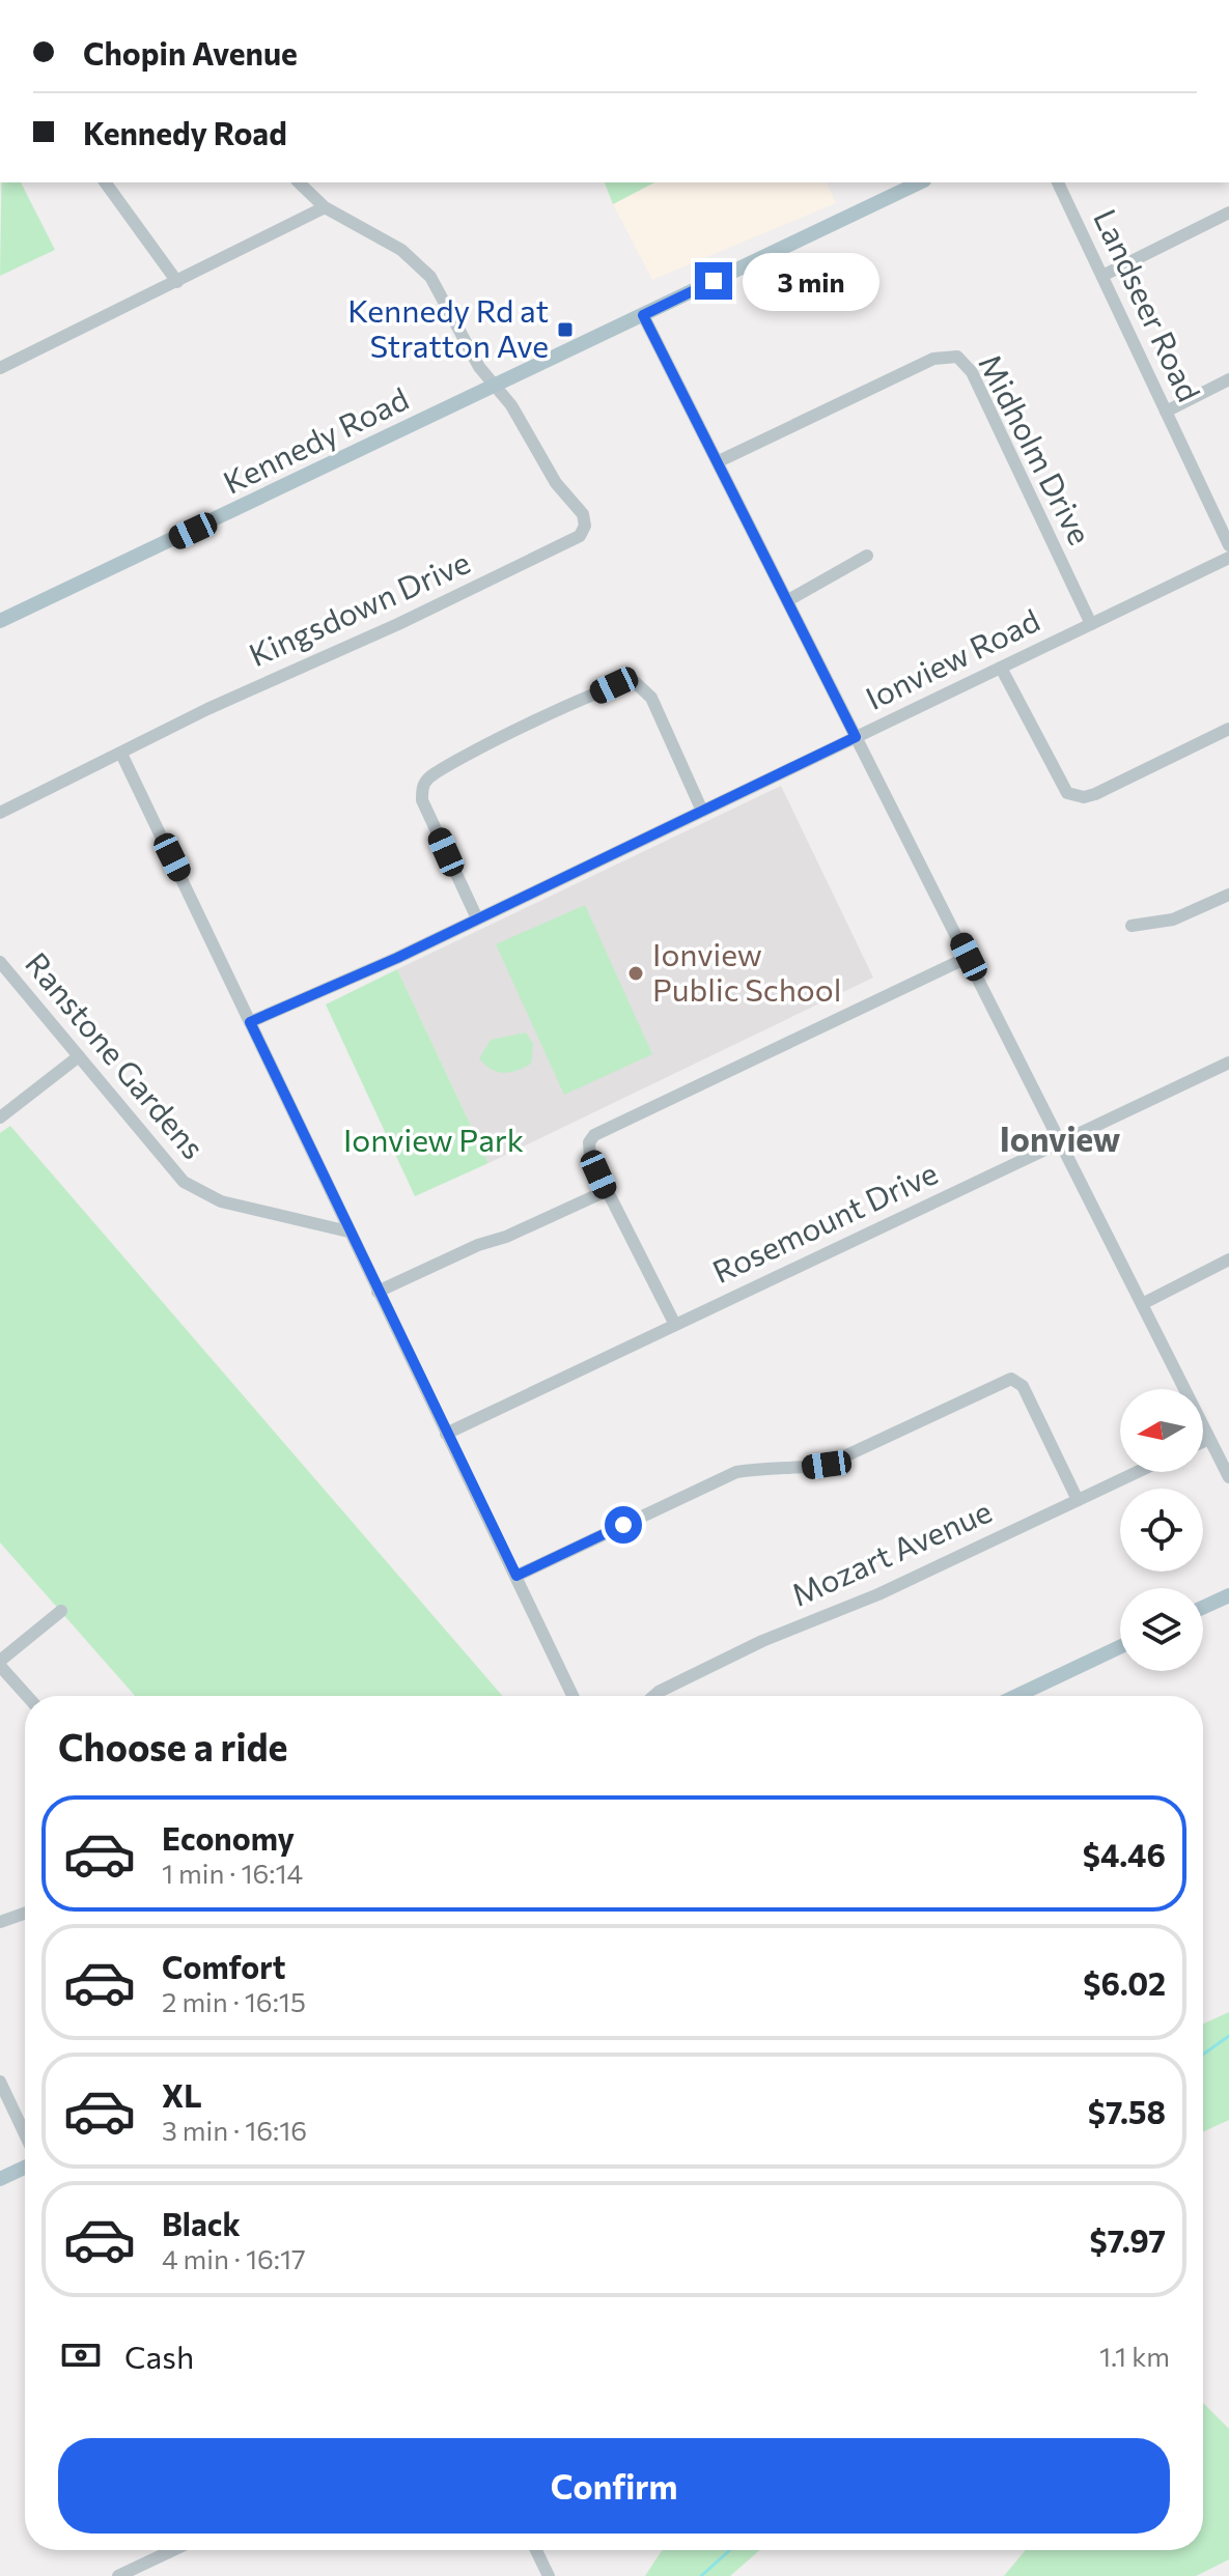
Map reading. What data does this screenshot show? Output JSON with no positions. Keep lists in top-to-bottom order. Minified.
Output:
{"streets":{"main road":["Kennedy Road"],"street":["Landseer Road","Midholm Drive","Kingsdown Drive","Ionview Road","Ranstone Gardens","Rosemount Drive","Mozart Avenue"]},"crossings":[["Kennedy Road","Kingsdown Drive"],["Midholm Drive","Ionview Road"]],"districts":["Ionview"],"parks":["Ionview Park"],"places":{"transit":["Kennedy Rd at Stratton Ave"],"other":["Ionview Public School"]},"north":"left","page":{"banner":["Chopin Avenue","Kennedy Road"],"bubble":"3 min","heading":"Choose a ride","list":[{"name":"Economy","note":"1 min · 16:14","value":"$4.46"},{"name":"Comfort","note":"2 min · 16:15","value":"$6.02"},{"name":"XL","note":"3 min · 16:16","value":"$7.58"},{"name":"Black","note":"4 min · 16:17","value":"$7.97"}],"pay":["Cash","1.1 km"],"buttons":"Confirm"}}
